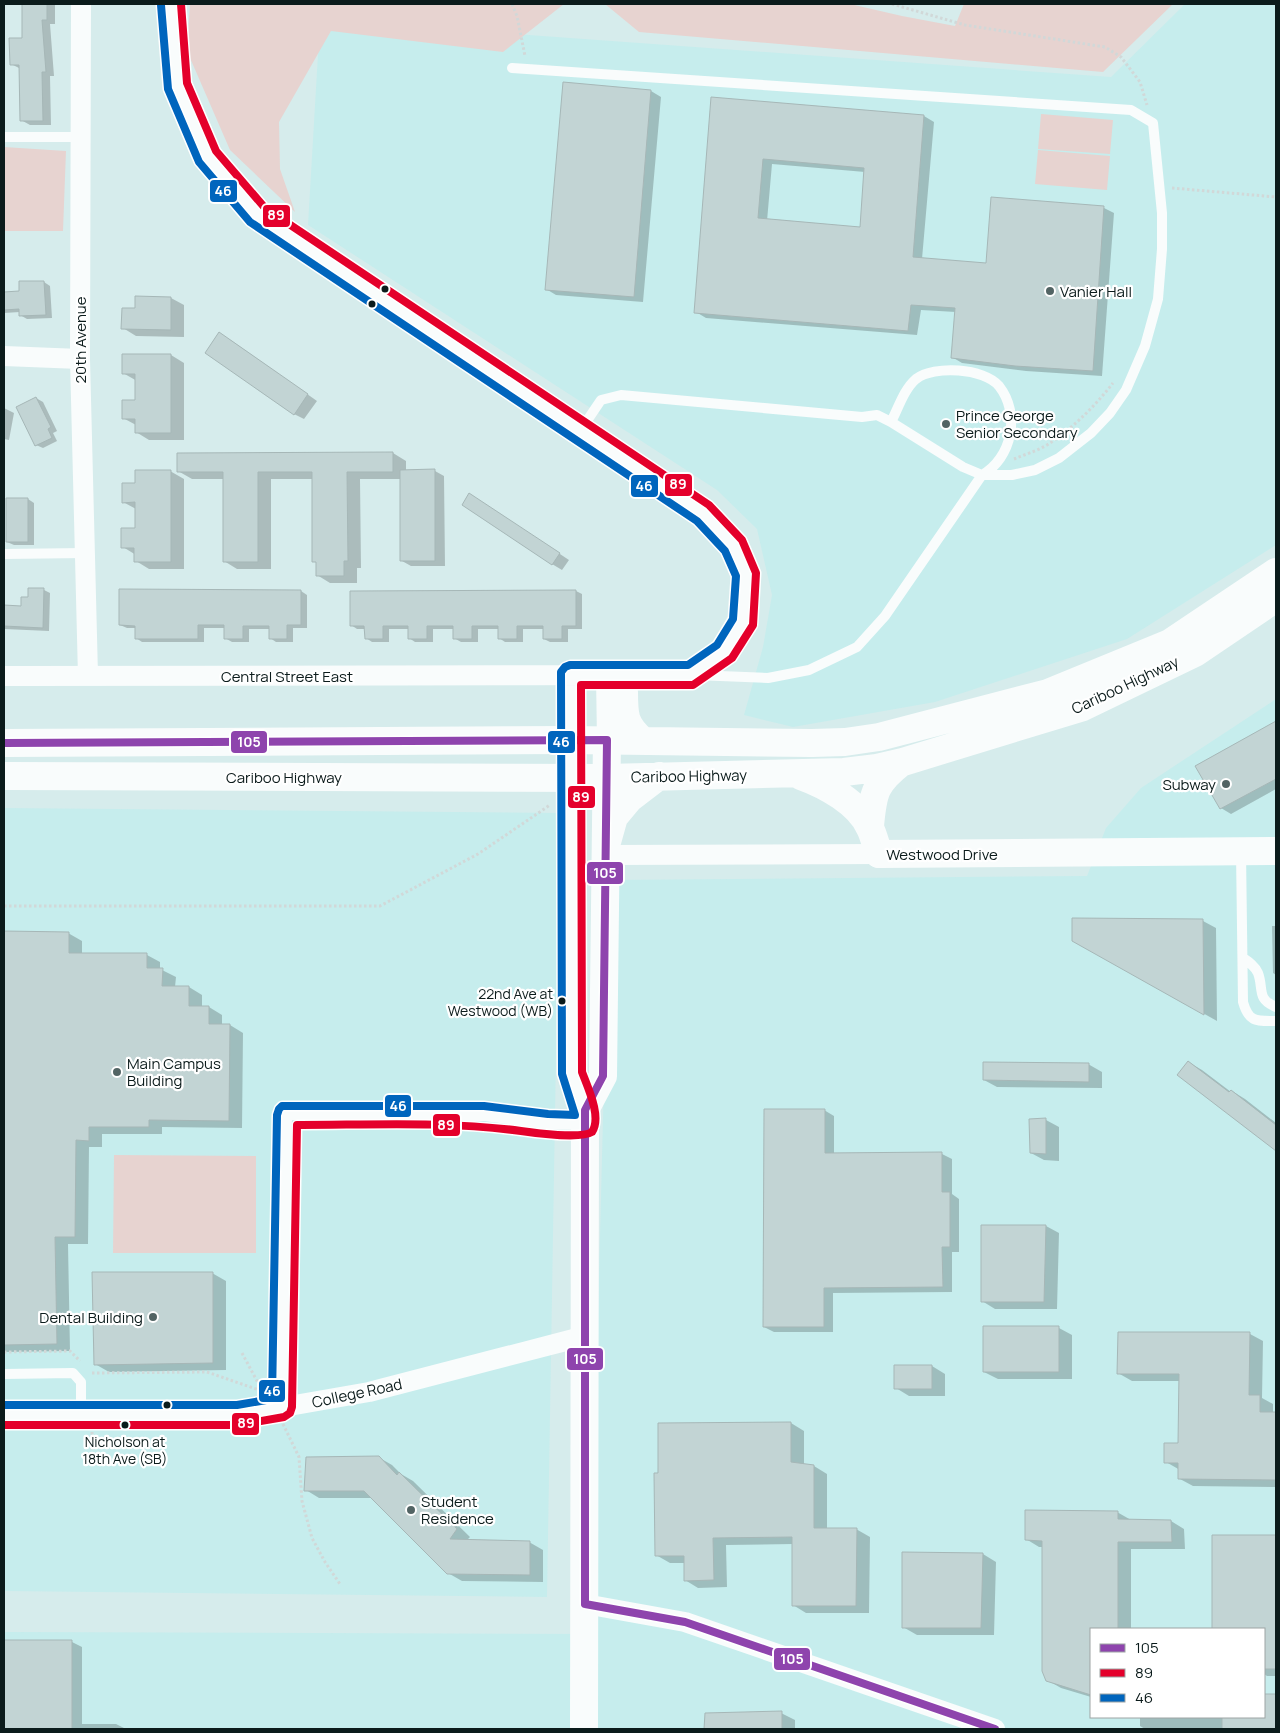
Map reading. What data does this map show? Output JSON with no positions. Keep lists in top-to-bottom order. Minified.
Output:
{"streets":{"main road":["Cariboo Highway","Westwood Drive"],"street":["20th Avenue","Central Street East","College Road"]},"crossings":[["20th Avenue","Central Street East"]],"places":["Vanier Hall","Prince George Senior Secondary","Subway","22nd Ave at Westwood (WB)","Main Campus Building","Dental Building","Nicholson at 18th Ave (SB)","Student Residence"],"lines":["transit line 89","transit line 46","transit line 105"],"legend":["105","89","46"]}
